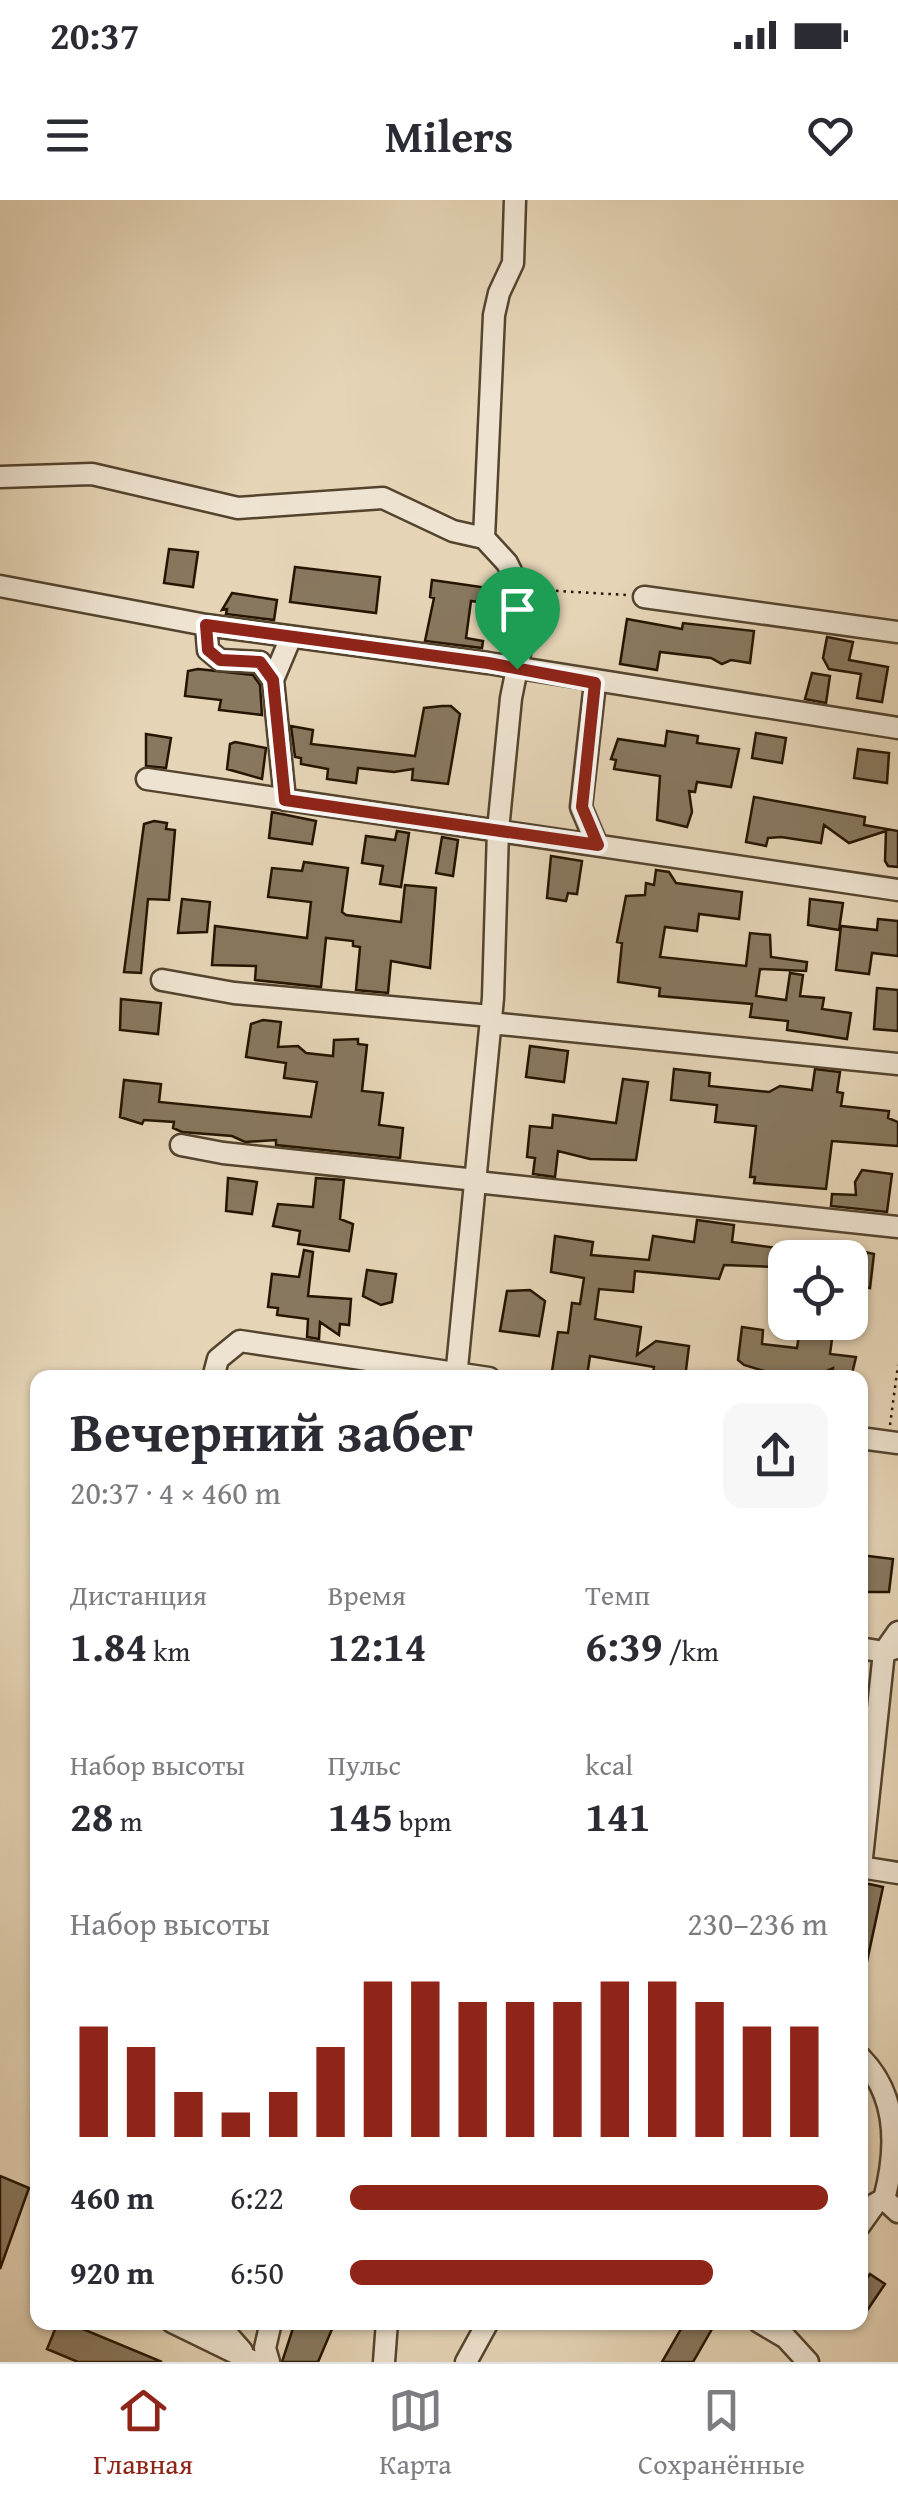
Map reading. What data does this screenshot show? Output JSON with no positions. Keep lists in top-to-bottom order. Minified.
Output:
{"page":{"status":"20:37","header":"Milers","heading":["Вечерний забег","20:37 · 4 × 460 m"],"stats":[["Дистанция","1.84 km"],["Время","12:14"],["Темп","6:39 /km"],["Набор высоты","28 m"],["Пульс","145 bpm"],["kcal","141"]],"chart":["Набор высоты","230–236 m"],"list":[{"name":"460 m","note":"6:22"},{"name":"920 m","note":"6:50"}],"tabs":["Главная","Карта","Сохранённые"]}}
